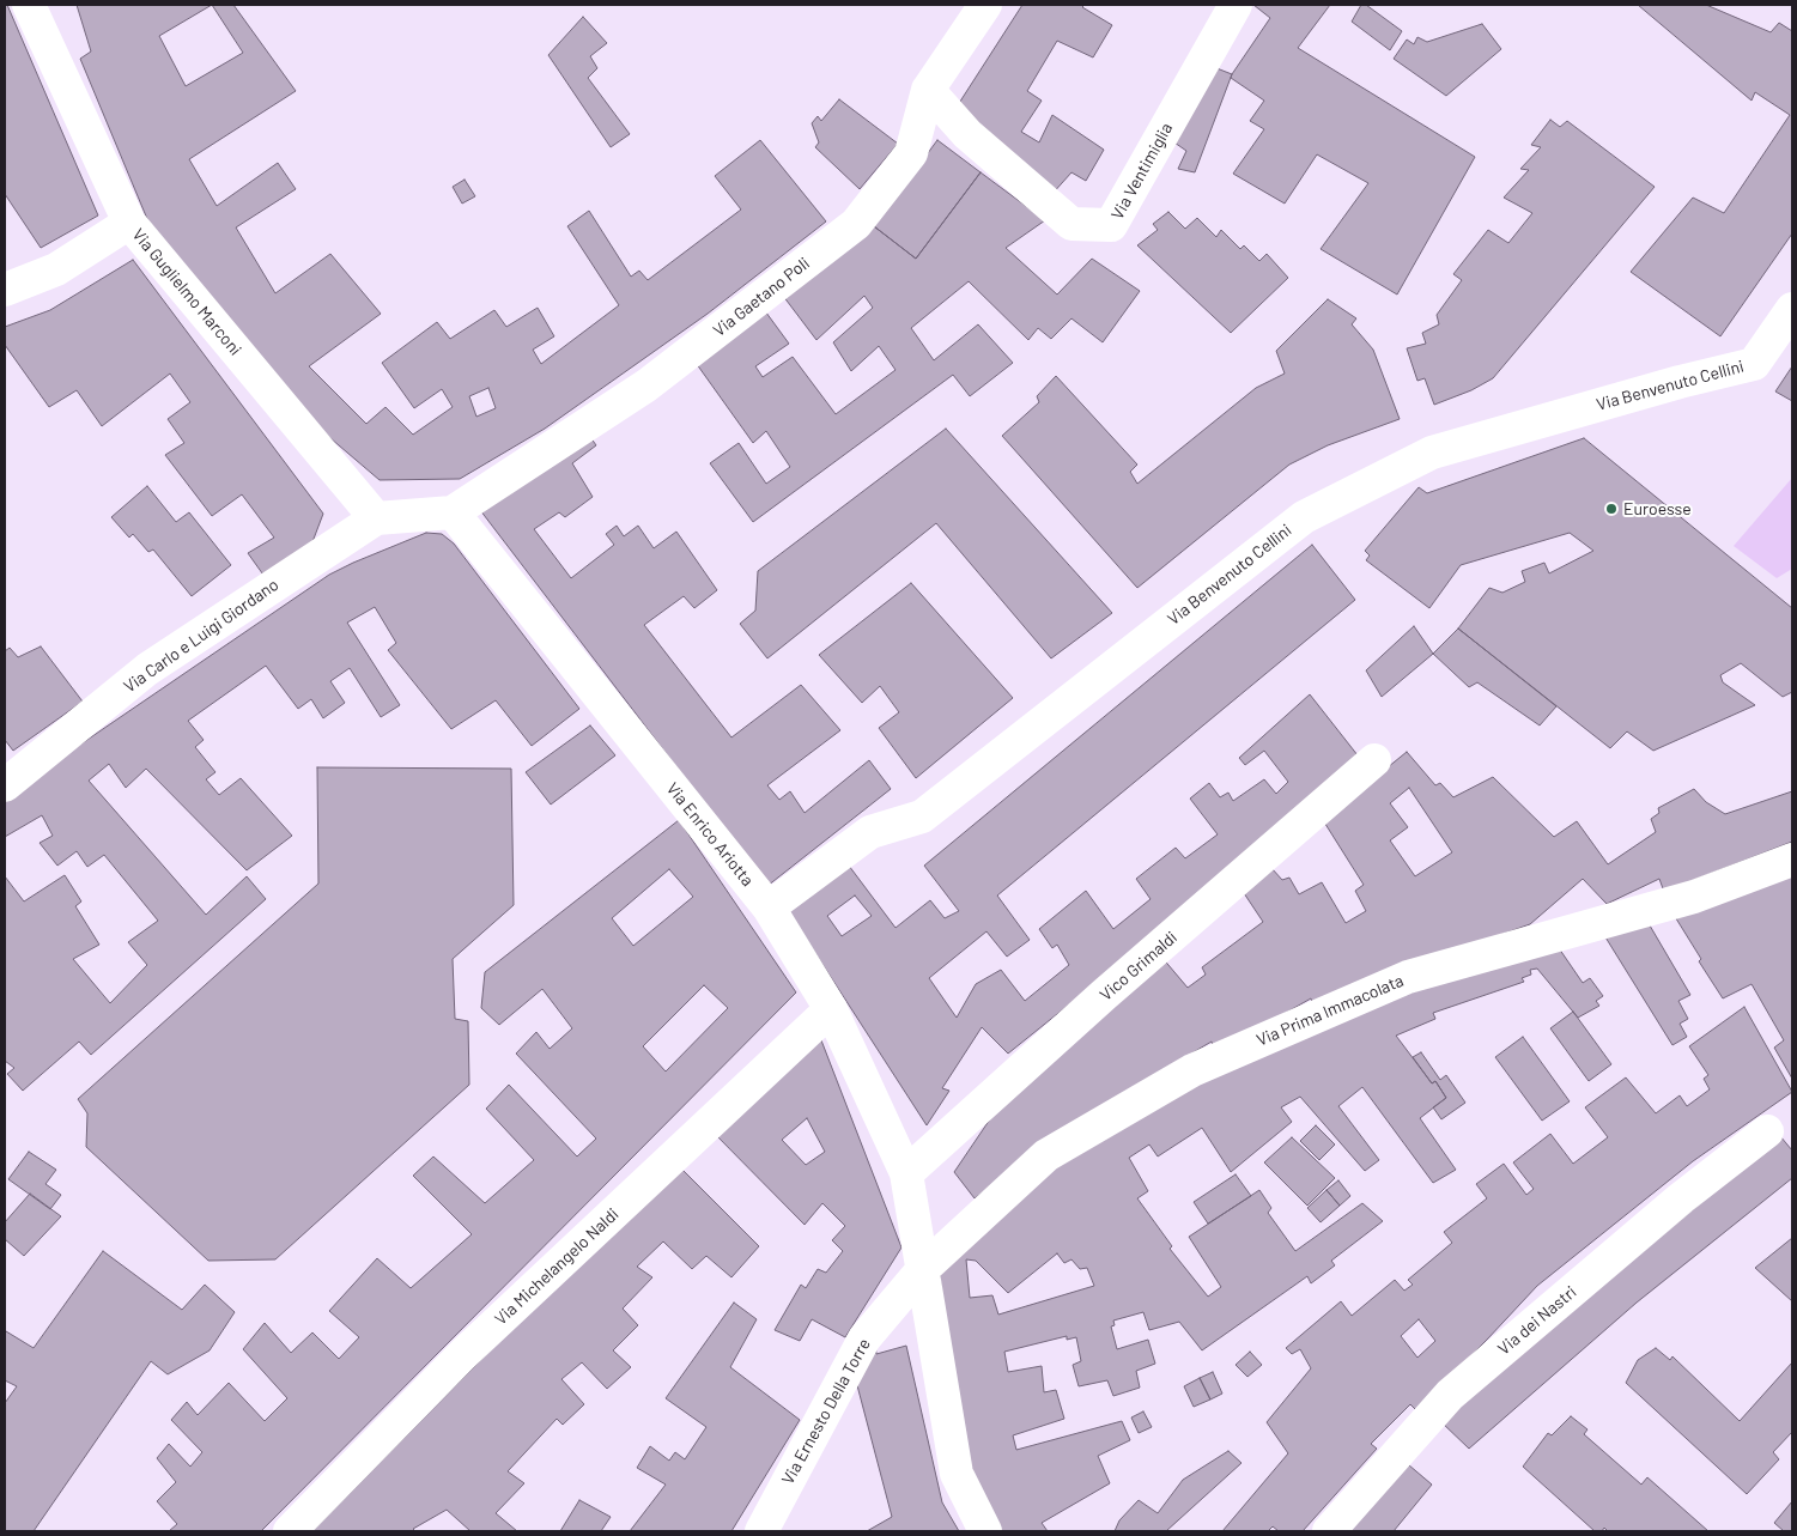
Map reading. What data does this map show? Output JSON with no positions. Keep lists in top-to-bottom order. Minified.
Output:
{"streets":{"street":["Via Ventimiglia","Via Guglielmo Marconi","Via Gaetano Poli","Via Benvenuto Cellini","Via Carlo e Luigi Giordano","Via Enrico Ariotta","Vico Grimaldi","Via Prima Immacolata","Via Michelangelo Naldi","Via dei Nastri","Via Ernesto Della Torre"]},"crossings":[["Via Ventimiglia","Via Gaetano Poli"],["Via Guglielmo Marconi","Via Carlo e Luigi Giordano"],["Via Gaetano Poli","Via Enrico Ariotta"],["Via Benvenuto Cellini","Via Enrico Ariotta"],["Via Enrico Ariotta","Vico Grimaldi"],["Via Enrico Ariotta","Via Prima Immacolata"],["Via Enrico Ariotta","Via Michelangelo Naldi"],["Via Enrico Ariotta","Via Ernesto Della Torre"],["Via Prima Immacolata","Via Ernesto Della Torre"]],"places":["Euroesse"]}
